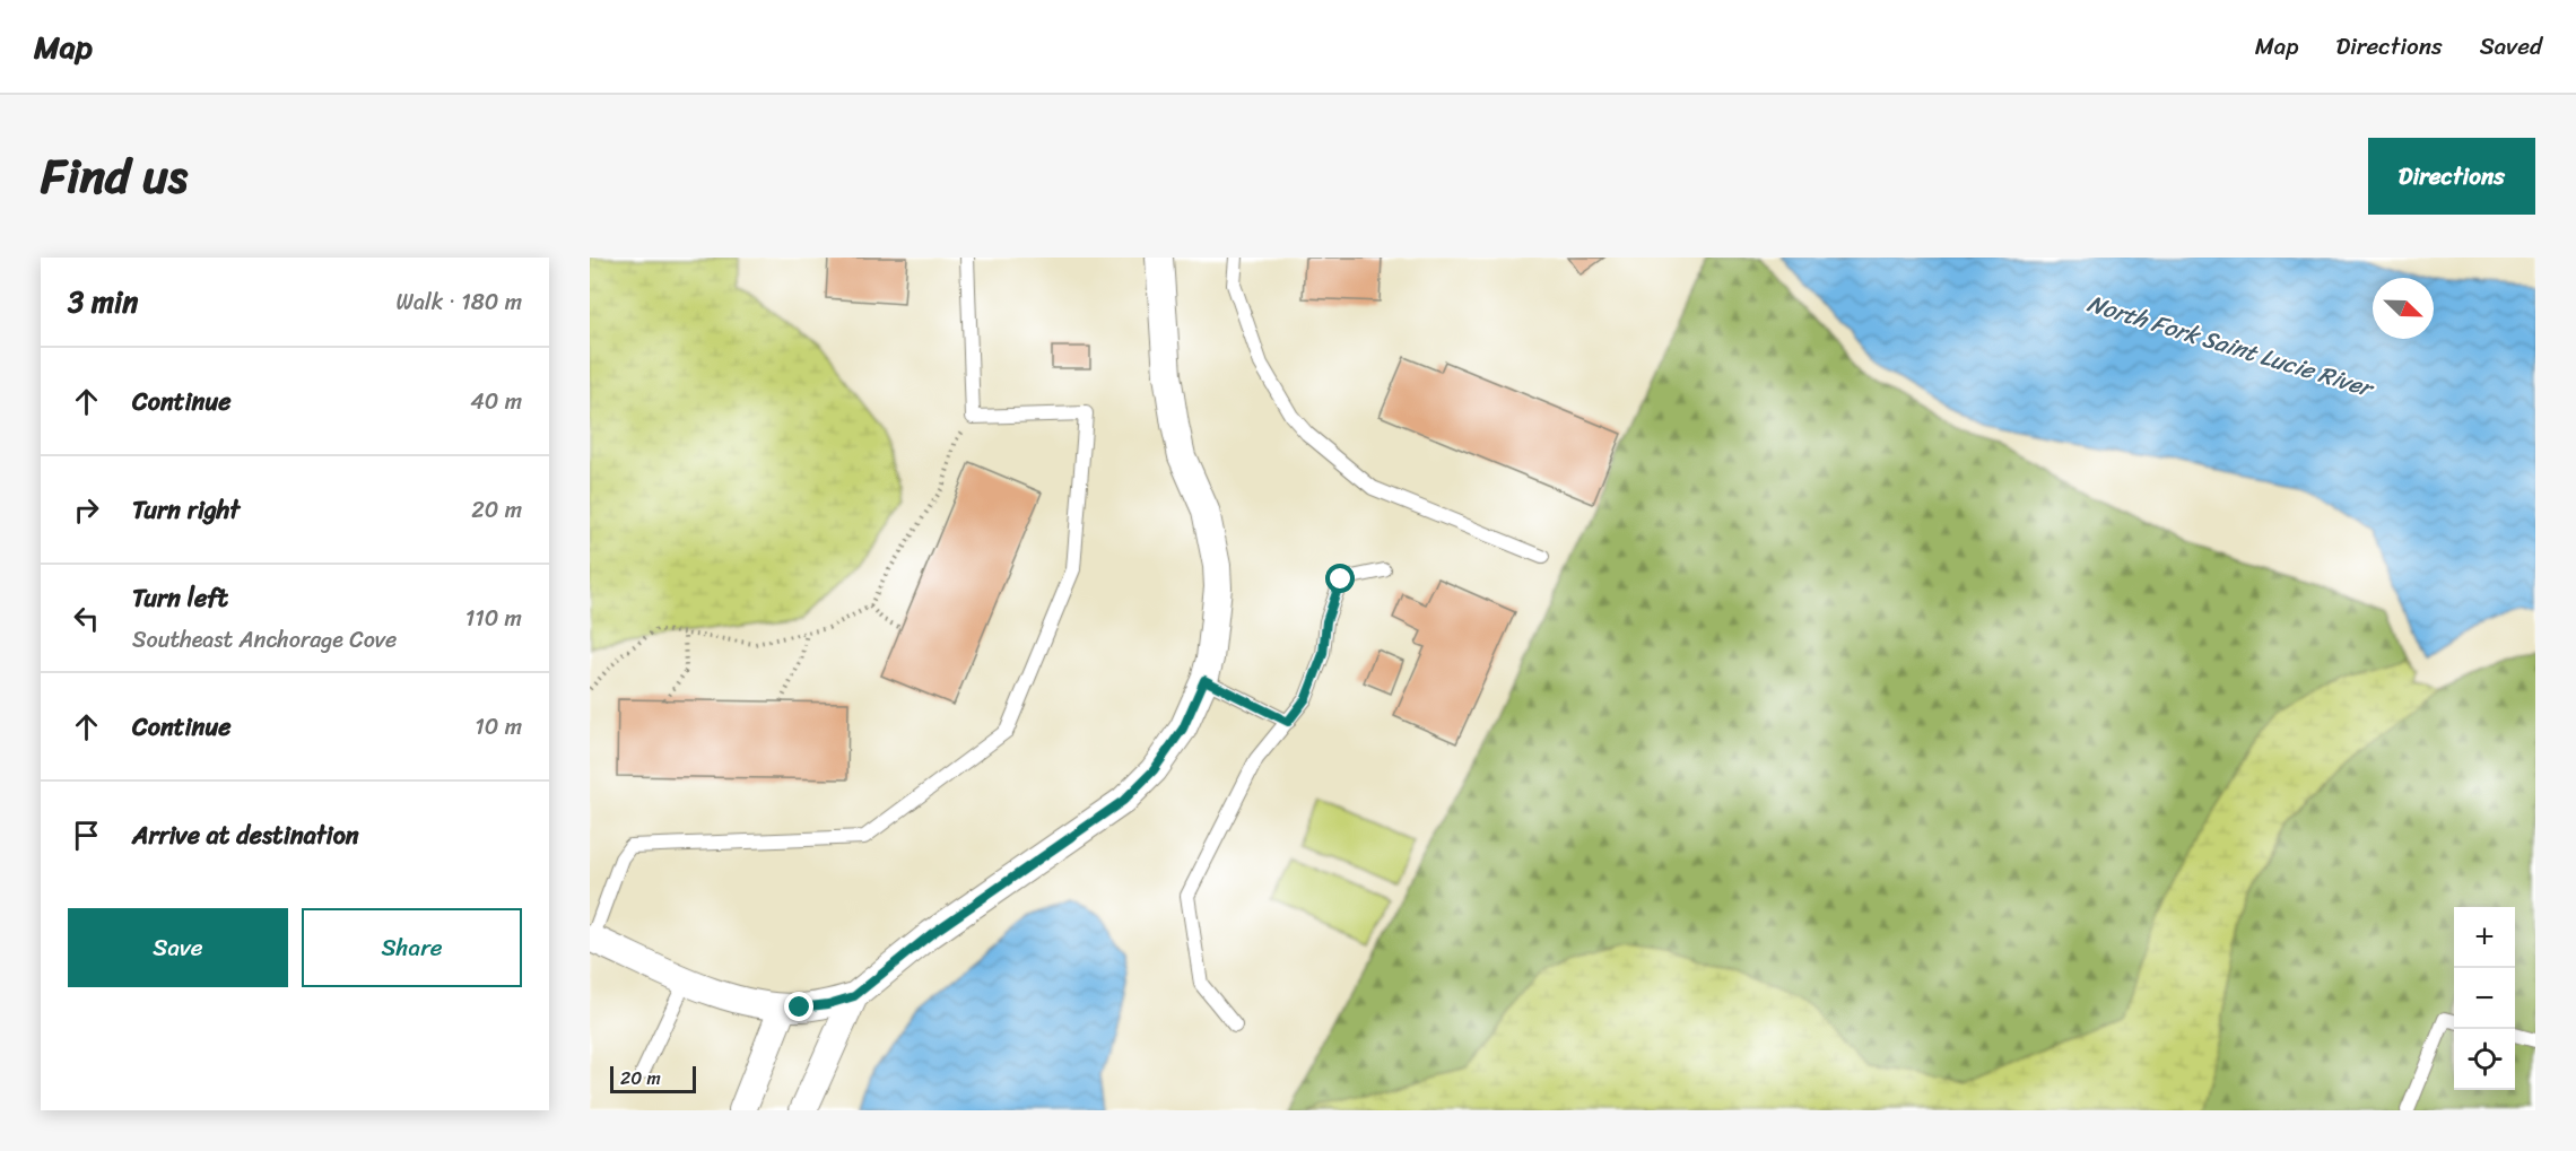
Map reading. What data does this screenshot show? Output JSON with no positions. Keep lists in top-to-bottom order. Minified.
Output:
{"water":["North Fork Saint Lucie River"],"scale_bar":"20 m","north":"bottom right","page":{"header":"Map","nav":["Map","Directions","Saved"],"title":"Find us","buttons":["Directions",["Save","Share"]],"heading":["3 min","Walk · 180 m"],"list":[["Continue","40 m"],["Turn right","20 m"],["Turn left","Southeast Anchorage Cove","110 m"],["Continue","10 m"],"Arrive at destination"],"map_buttons":["+","−"],"scale":"20 m"}}
